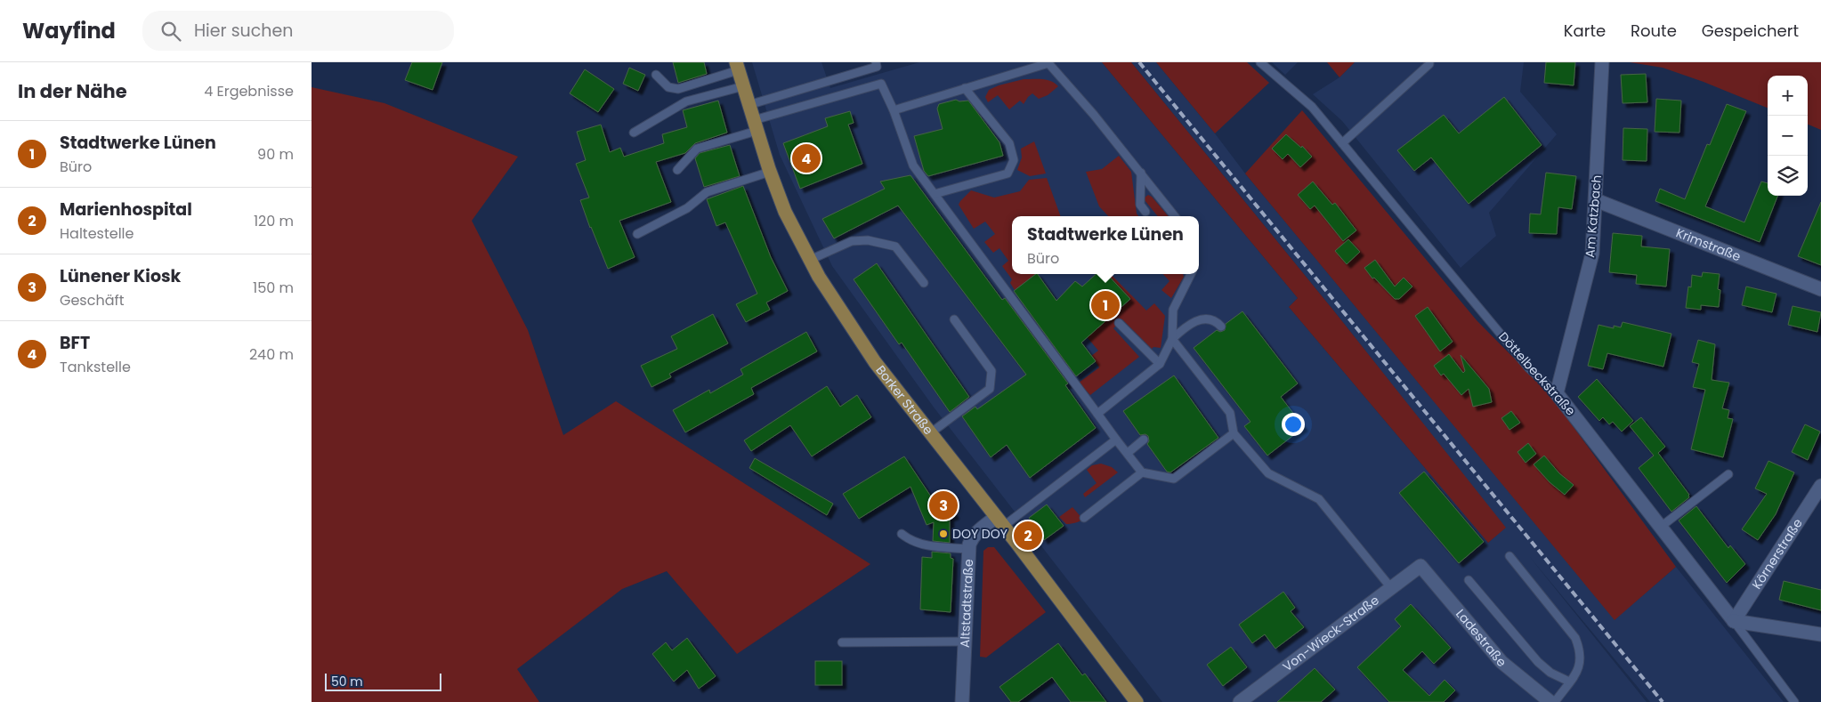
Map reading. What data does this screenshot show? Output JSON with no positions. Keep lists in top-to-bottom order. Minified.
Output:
{"streets":{"main road":["Borker Straße"],"street":["Am Katzbach","Krimstraße","Döttelbeckstraße","Körnerstraße","Altstadtstraße","Von-Wieck-Straße","Ladestraße"]},"crossings":[["Am Katzbach","Krimstraße"],["Am Katzbach","Döttelbeckstraße"],["Döttelbeckstraße","Körnerstraße"],["Borker Straße","Altstadtstraße"],["Von-Wieck-Straße","Ladestraße"]],"places":["DOY DOY"],"scale_bar":"50 m","page":{"header":"Wayfind","search":"Hier suchen","nav":["Karte","Route","Gespeichert"],"heading":["In der Nähe","4 Ergebnisse"],"map_buttons":["+","−"],"list":[{"mark":"1","name":"Stadtwerke Lünen","note":"Büro","value":"90 m"},{"mark":"2","name":"Marienhospital","note":"Haltestelle","value":"120 m"},{"mark":"3","name":"Lünener Kiosk","note":"Geschäft","value":"150 m"},{"mark":"4","name":"BFT","note":"Tankstelle","value":"240 m"}],"pins":["4","1","3","2"],"popup":["Stadtwerke Lünen","Büro"],"scale":"50 m"}}
